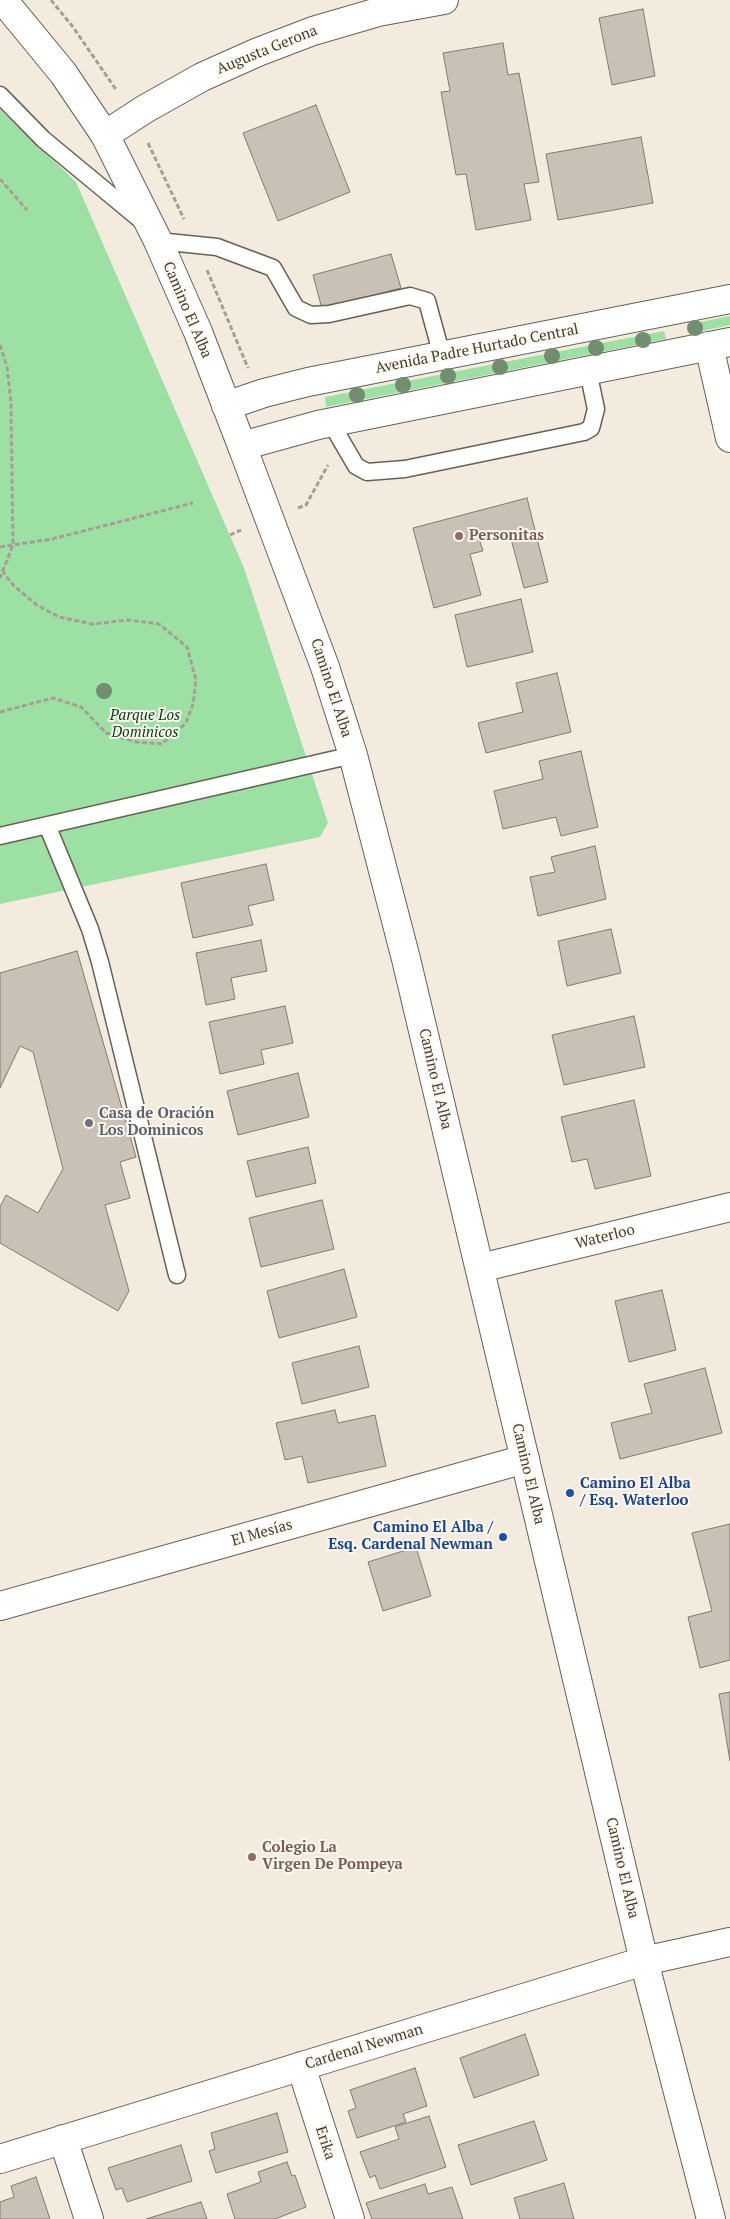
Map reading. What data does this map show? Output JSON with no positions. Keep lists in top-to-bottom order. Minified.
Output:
{"streets":{"main road":["Augusta Gerona","Camino El Alba","Avenida Padre Hurtado Central","Waterloo","El Mesías","Cardenal Newman","Erika"]},"crossings":[["Augusta Gerona","Camino El Alba"],["Camino El Alba","Avenida Padre Hurtado Central"],["Camino El Alba","Waterloo"],["Camino El Alba","El Mesías"],["Camino El Alba","Cardenal Newman"],["Cardenal Newman","Erika"]],"parks":["Parque Los Dominicos"],"places":["Personitas","Casa de Oración Los Dominicos","Camino El Alba / Esq. Waterloo","Camino El Alba / Esq. Cardenal Newman","Colegio La Virgen De Pompeya"]}
